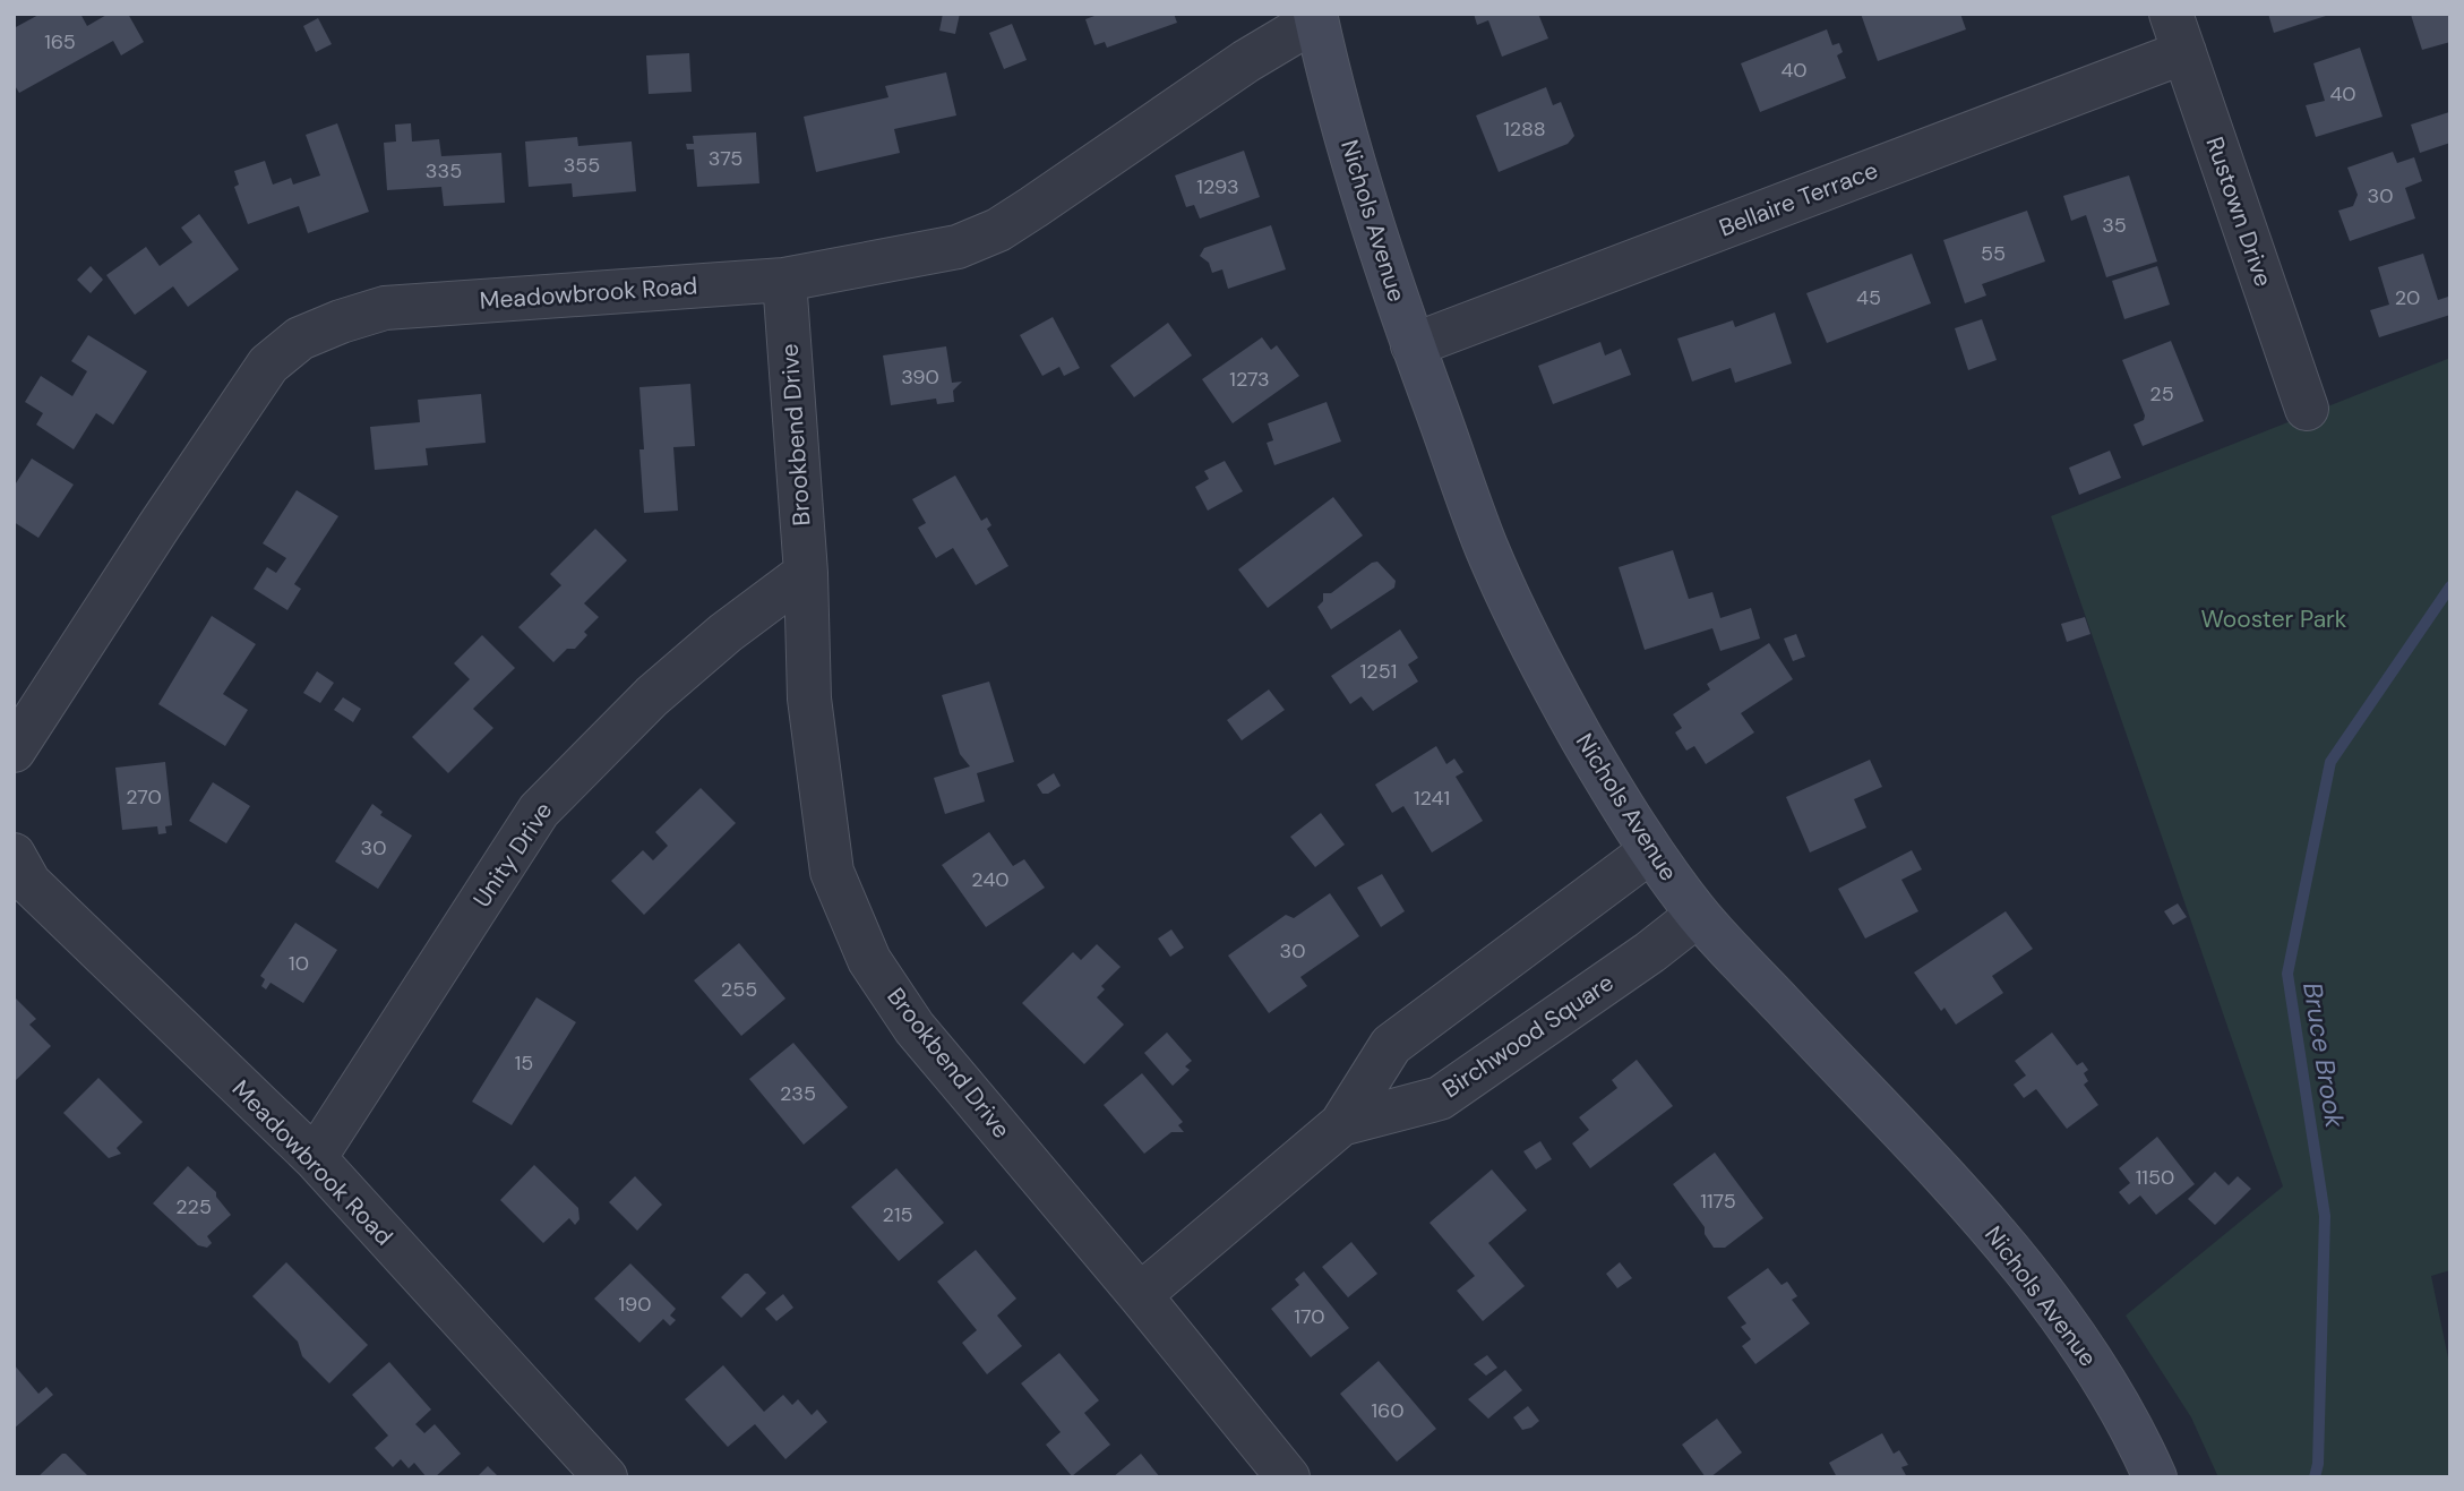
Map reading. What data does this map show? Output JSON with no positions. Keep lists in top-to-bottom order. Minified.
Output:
{"streets":{"main road":["Nichols Avenue"],"street":["Bellaire Terrace","Rustown Drive","Meadowbrook Road","Brookbend Drive","Unity Drive","Birchwood Square"]},"crossings":[["Bellaire Terrace","Rustown Drive"],["Bellaire Terrace","Nichols Avenue"],["Nichols Avenue","Meadowbrook Road"],["Nichols Avenue","Birchwood Square"],["Meadowbrook Road","Brookbend Drive"],["Meadowbrook Road","Unity Drive"],["Brookbend Drive","Unity Drive"],["Brookbend Drive","Birchwood Square"]],"water":["Bruce Brook"],"parks":["Wooster Park"],"house_numbers":["165","40","40","1288","375","355","335","1293","30","35","55","45","20","390","1273","25","1251","270","1241","30","240","30","10","255","15","235","1150","1175","225","215","190","170","160"]}
